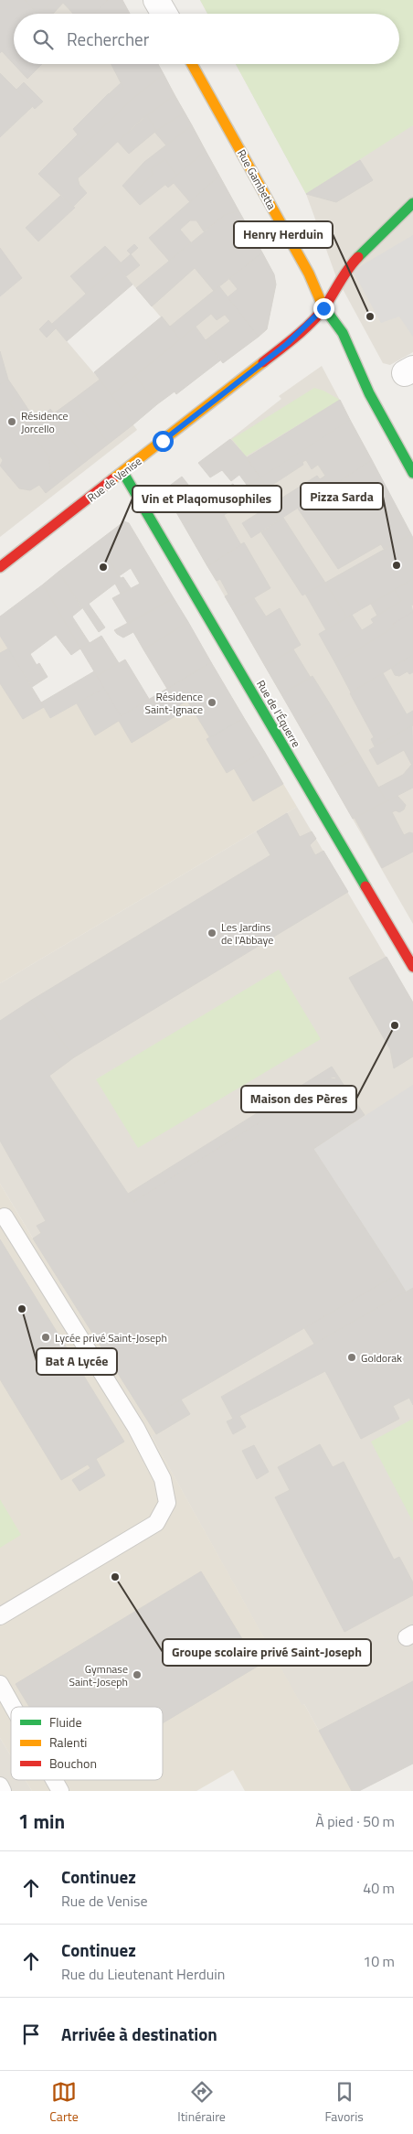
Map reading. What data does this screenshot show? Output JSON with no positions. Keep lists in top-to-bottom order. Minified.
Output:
{"streets":{"street":["Rue Gambetta","Rue de Venise","Rue de l'Équerre"]},"crossings":[["Rue Gambetta","Rue de Venise"],["Rue de Venise","Rue de l'Équerre"]],"places":["Henry Herduin","Résidence Jorcello","Pizza Sarda","Vin et Plaqomusophiles","Résidence Saint-Ignace","Les Jardins de l'Abbaye","Maison des Pères","Bat A Lycée","Lycée privé Saint-Joseph","Goldorak","Groupe scolaire privé Saint-Joseph","Gymnase Saint-Joseph"],"legend":["Fluide","Ralenti","Bouchon"],"page":{"search":"Rechercher","heading":["1 min","À pied · 50 m"],"list":[["Continuez","Rue de Venise","40 m"],["Continuez","Rue du Lieutenant Herduin","10 m"],"Arrivée à destination"],"nav":["Carte","Itinéraire","Favoris"]}}
